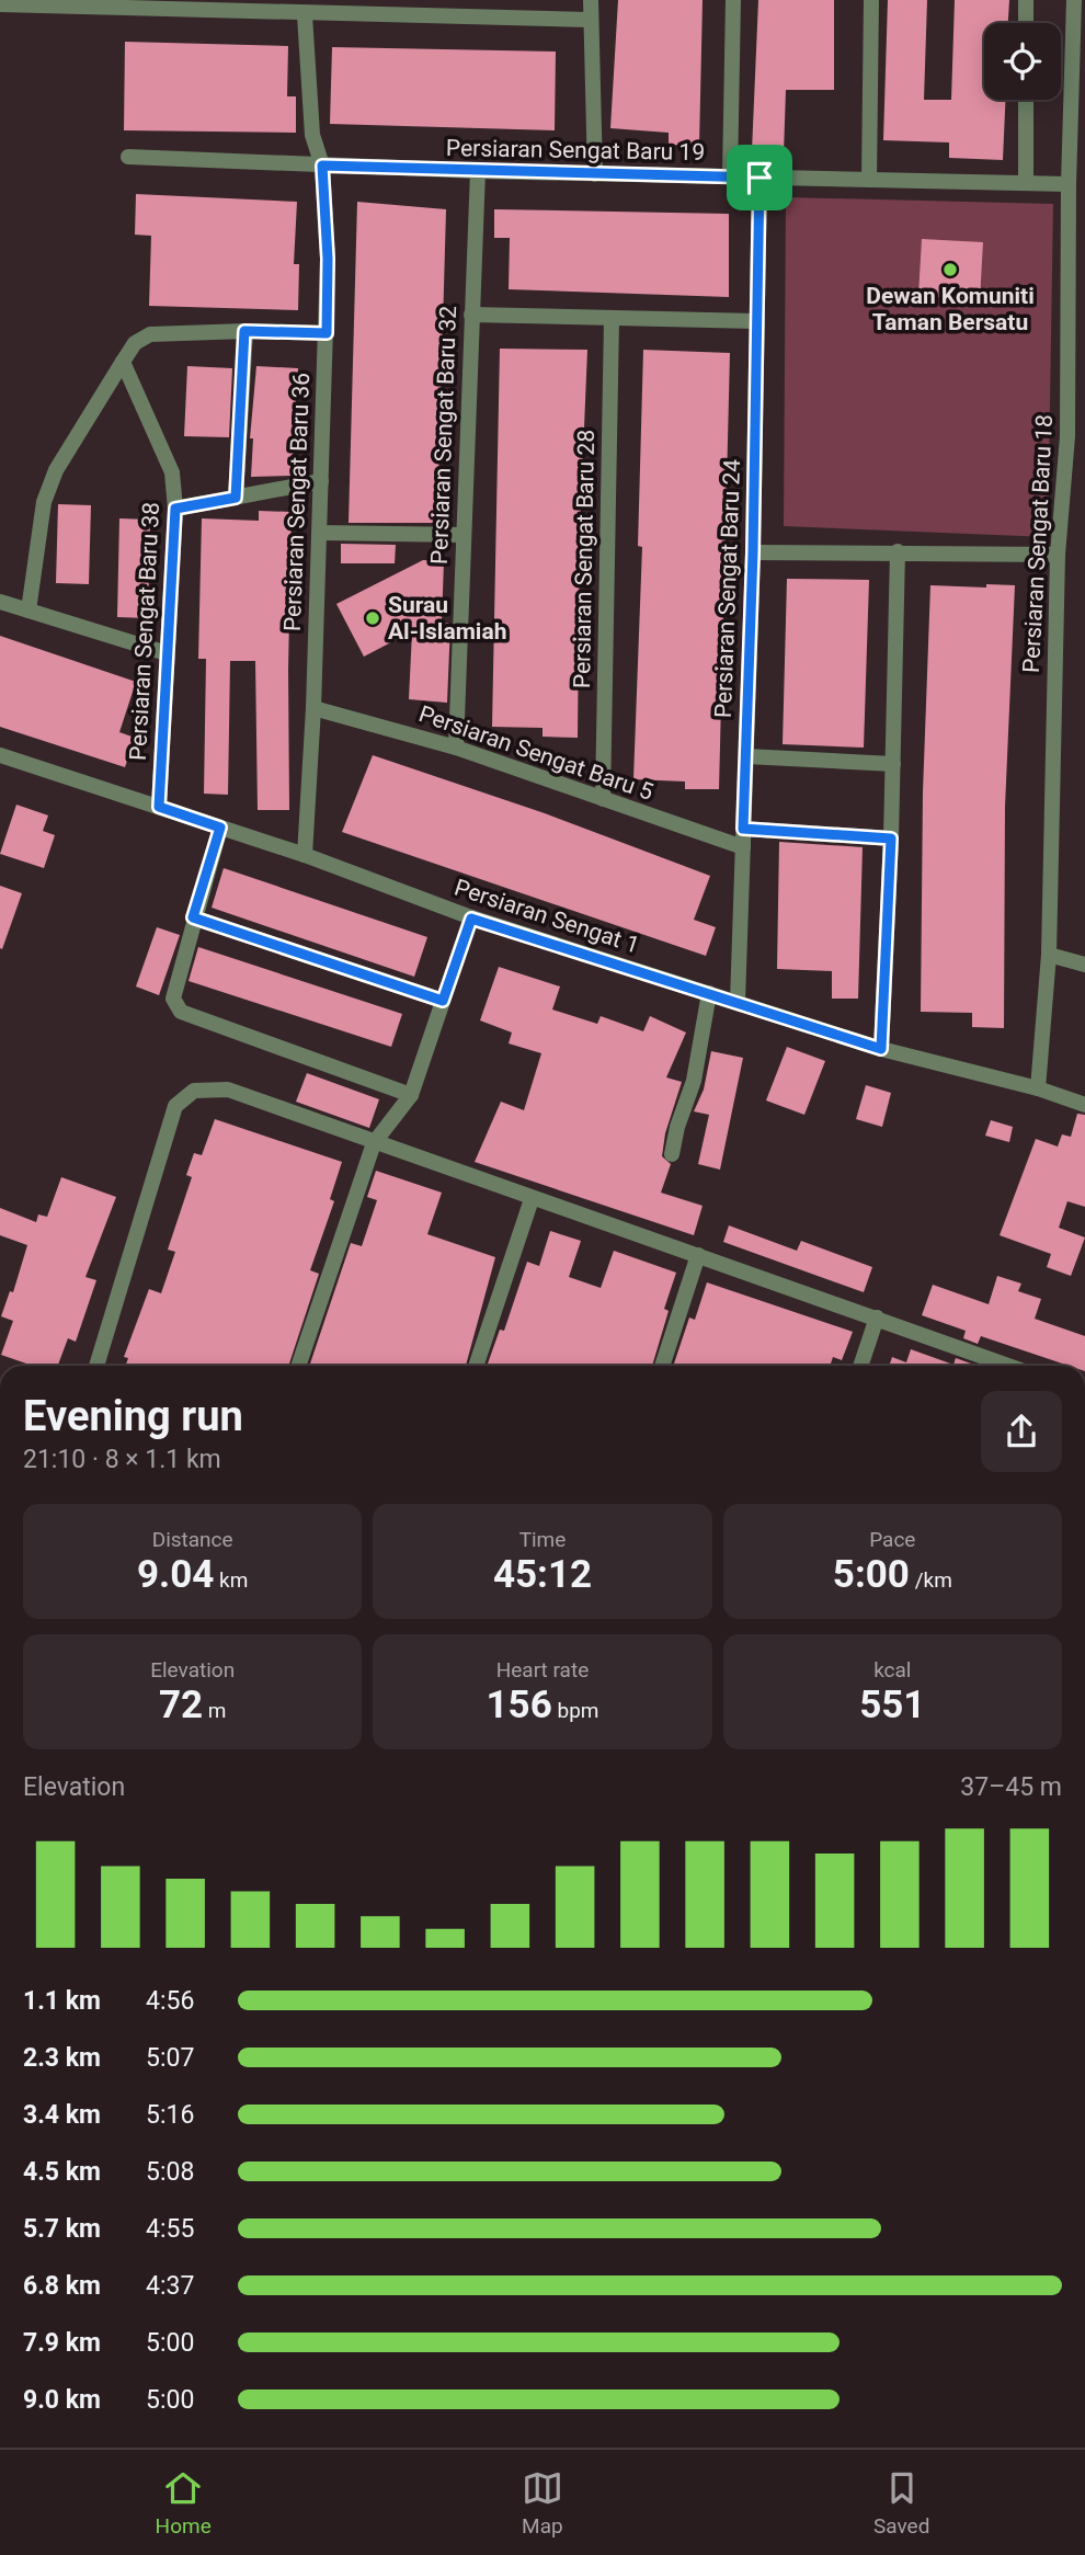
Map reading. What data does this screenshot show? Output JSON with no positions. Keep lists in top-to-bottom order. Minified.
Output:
{"streets":{"street":["Persiaran Sengat Baru 19","Persiaran Sengat Baru 32","Persiaran Sengat Baru 36","Persiaran Sengat Baru 18","Persiaran Sengat Baru 28","Persiaran Sengat Baru 24","Persiaran Sengat Baru 38","Persiaran Sengat Baru 5","Persiaran Sengat 1"]},"crossings":[["Persiaran Sengat Baru 19","Persiaran Sengat Baru 32"],["Persiaran Sengat Baru 19","Persiaran Sengat Baru 36"],["Persiaran Sengat Baru 19","Persiaran Sengat Baru 18"],["Persiaran Sengat Baru 19","Persiaran Sengat Baru 24"],["Persiaran Sengat Baru 32","Persiaran Sengat Baru 5"],["Persiaran Sengat Baru 36","Persiaran Sengat Baru 5"],["Persiaran Sengat Baru 36","Persiaran Sengat 1"],["Persiaran Sengat Baru 18","Persiaran Sengat 1"],["Persiaran Sengat Baru 28","Persiaran Sengat Baru 5"],["Persiaran Sengat Baru 24","Persiaran Sengat Baru 5"],["Persiaran Sengat Baru 24","Persiaran Sengat 1"],["Persiaran Sengat Baru 38","Persiaran Sengat 1"]],"places":["Dewan Komuniti Taman Bersatu","Surau Al-Islamiah"],"page":{"heading":["Evening run","21:10 · 8 × 1.1 km"],"stats":[["Distance","9.04 km"],["Time","45:12"],["Pace","5:00 /km"],["Elevation","72 m"],["Heart rate","156 bpm"],["kcal","551"]],"chart":["Elevation","37–45 m"],"list":[{"name":"1.1 km","note":"4:56"},{"name":"2.3 km","note":"5:07"},{"name":"3.4 km","note":"5:16"},{"name":"4.5 km","note":"5:08"},{"name":"5.7 km","note":"4:55"},{"name":"6.8 km","note":"4:37"},{"name":"7.9 km","note":"5:00"},{"name":"9.0 km","note":"5:00"}],"tabs":["Home","Map","Saved"]}}
